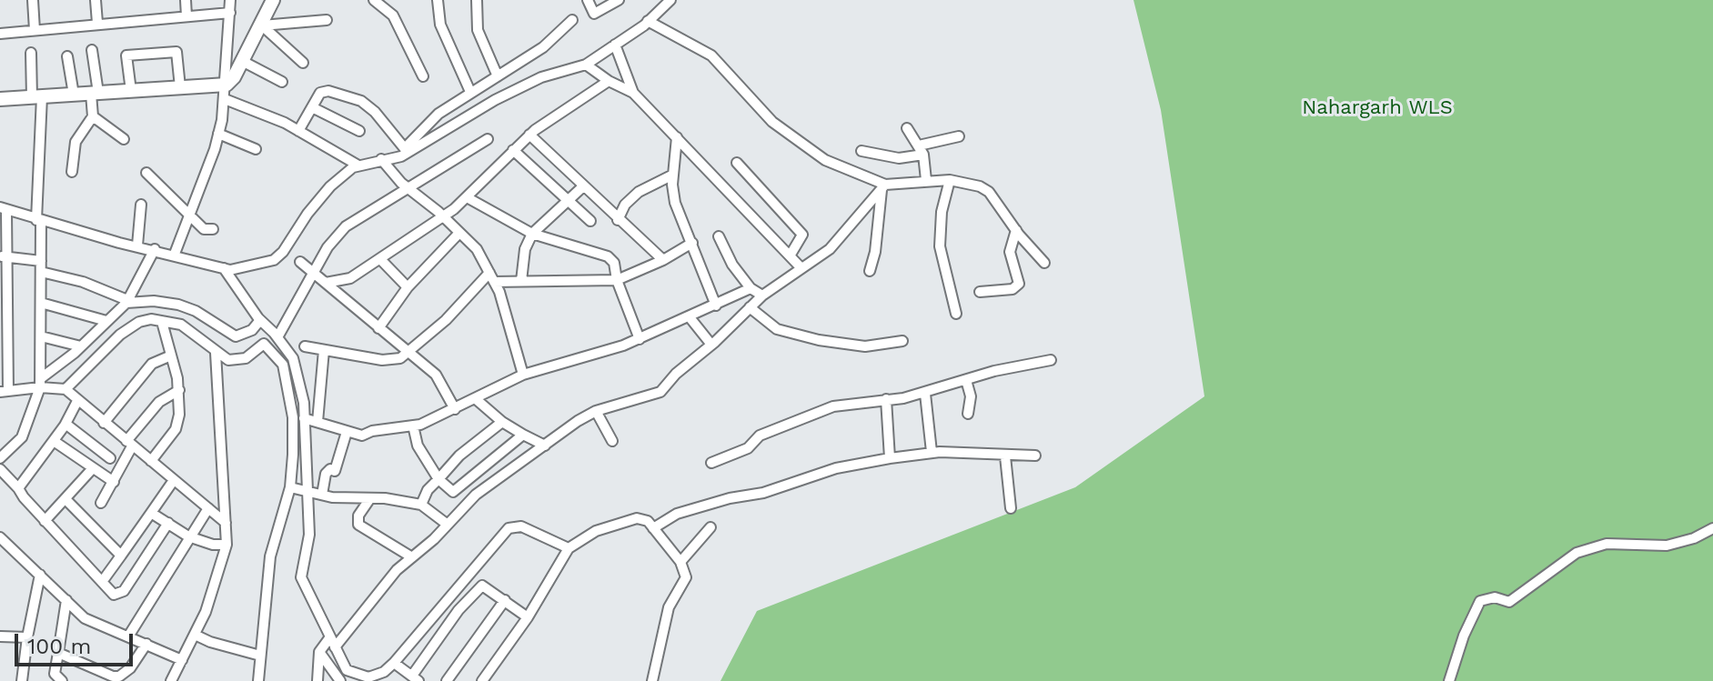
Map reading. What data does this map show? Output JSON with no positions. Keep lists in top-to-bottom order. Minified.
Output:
{"parks":["Nahargarh WLS"],"scale_bar":"100 m"}
